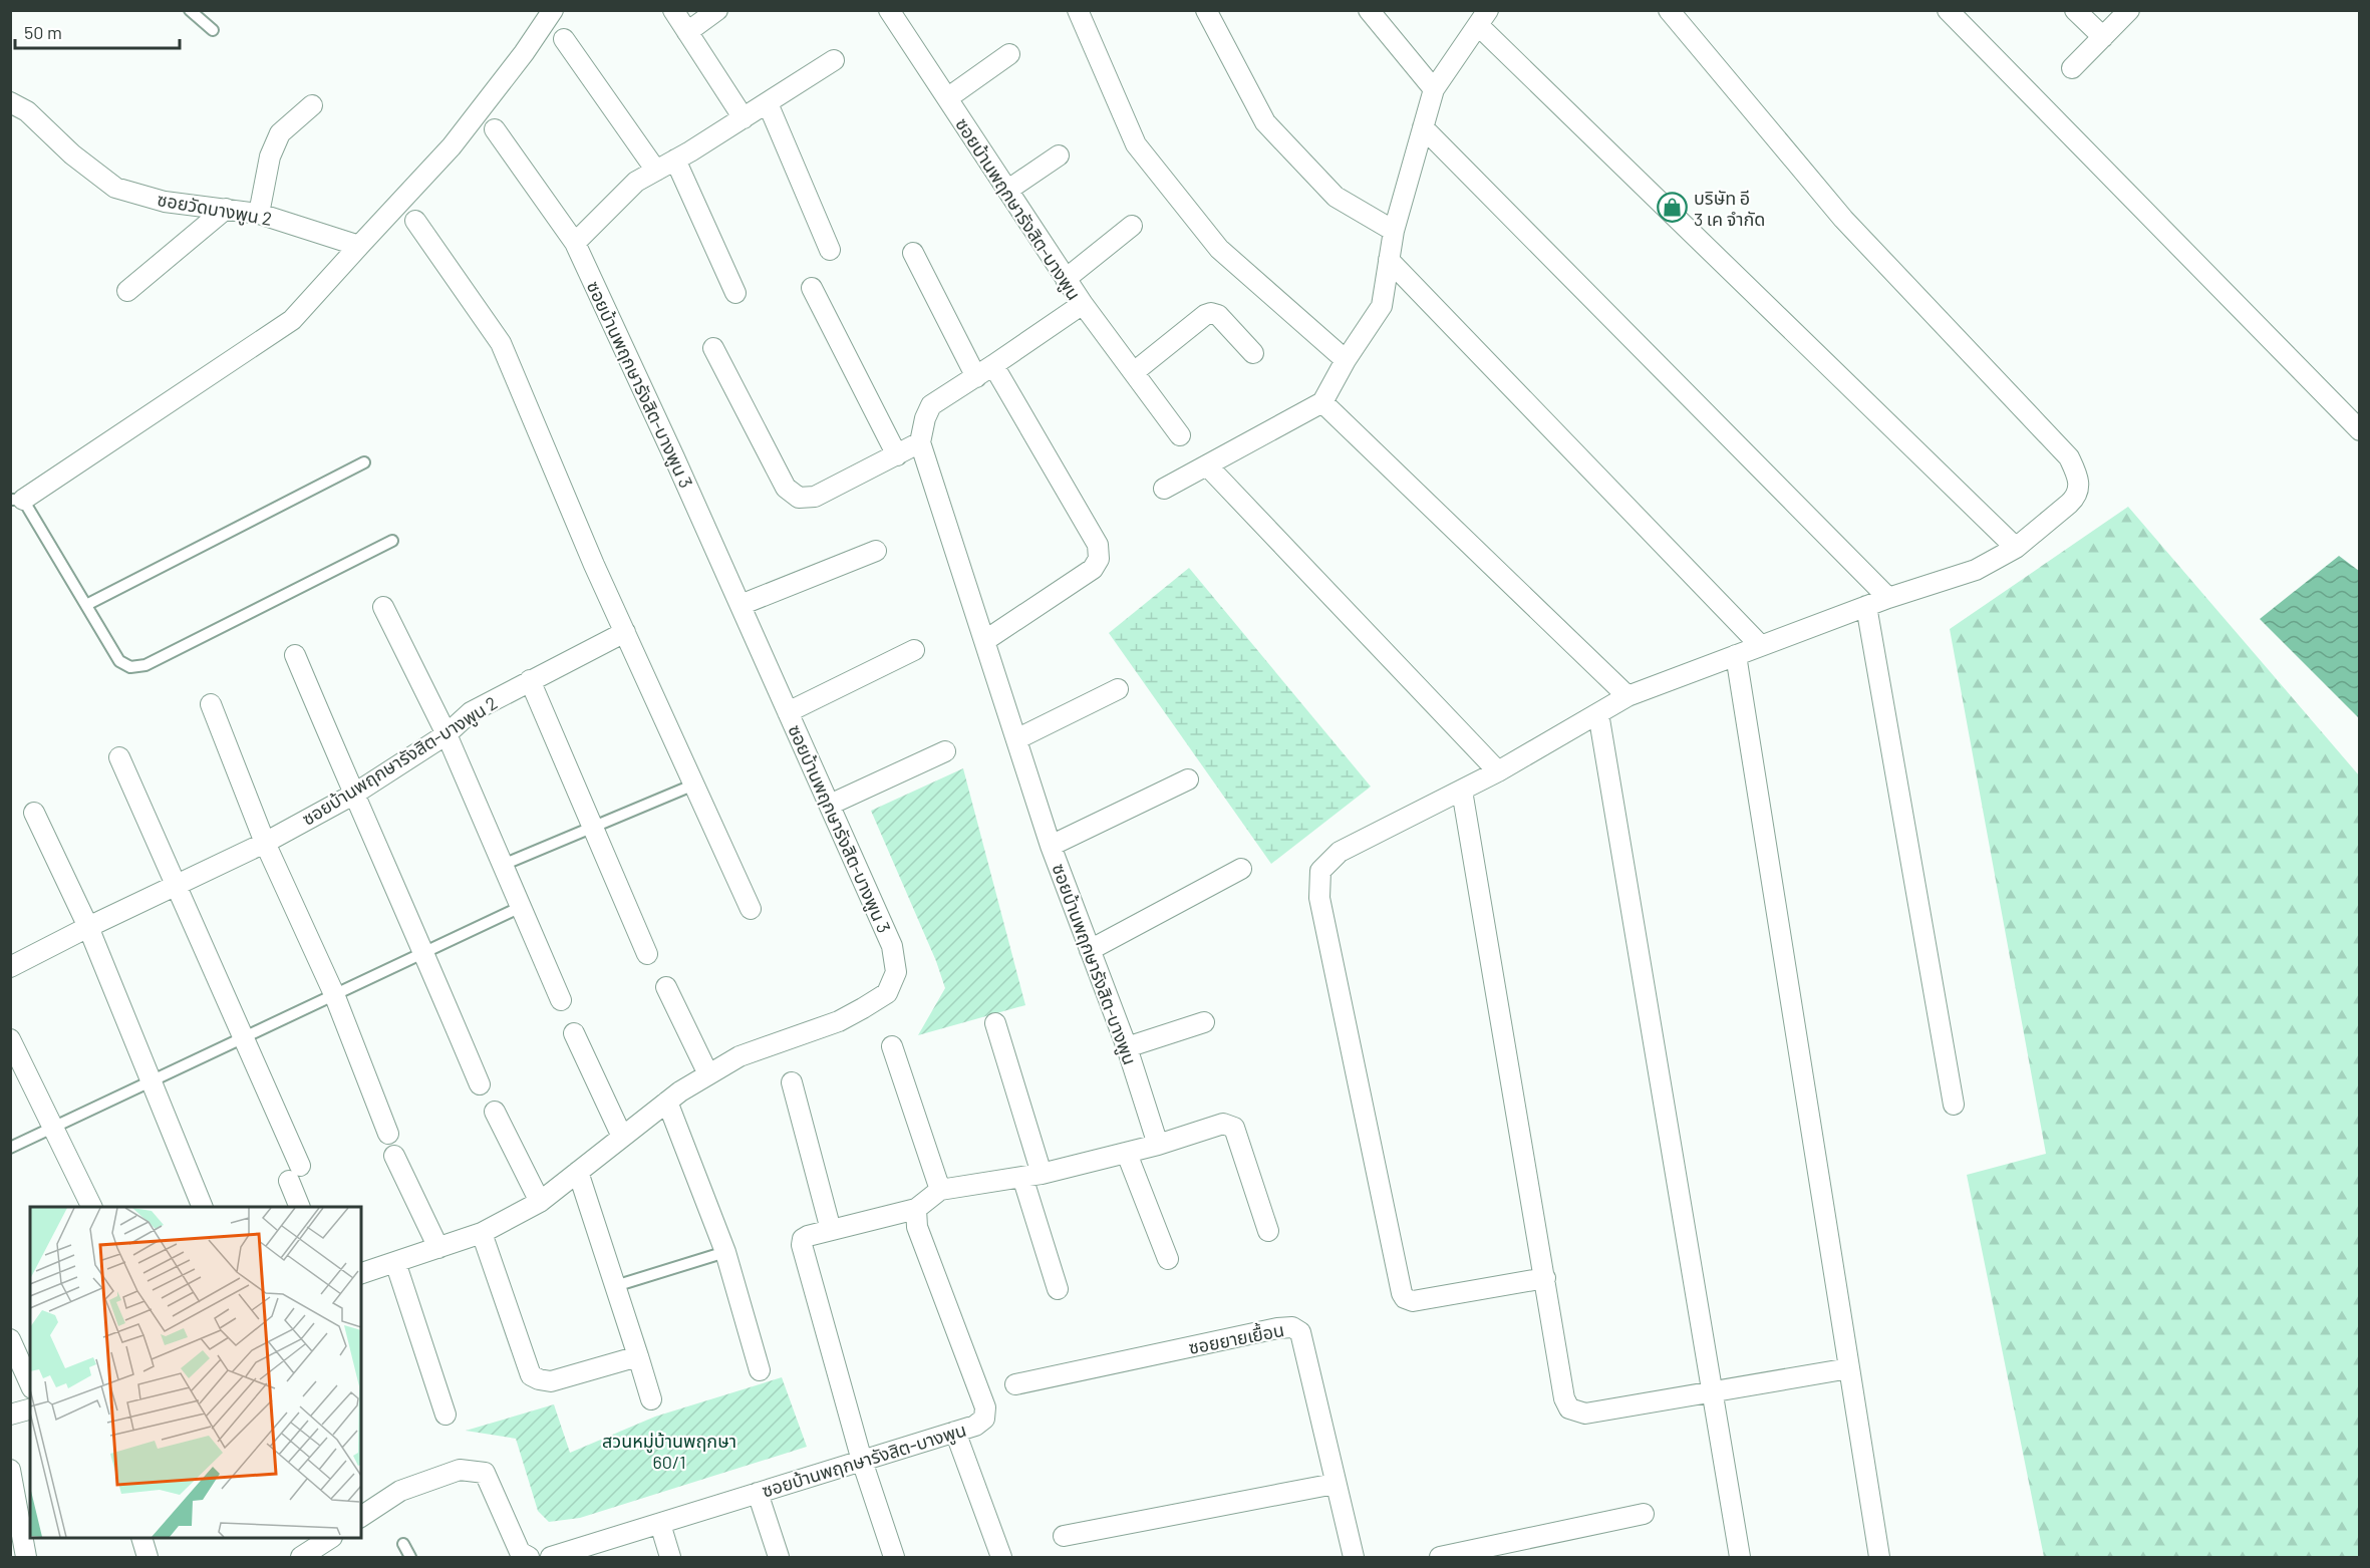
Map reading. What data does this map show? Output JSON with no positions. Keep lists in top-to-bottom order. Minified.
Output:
{"streets":{"street":["ซอยวัดบางพูน 2","ซอยบ้านพฤกษารังสิต-บางพูน","ซอยบ้านพฤกษารังสิต-บางพูน 3","ซอยบ้านพฤกษารังสิต-บางพูน 2","ซอยยายเยื้อน"]},"parks":["สวนหมู่บ้านพฤกษา 60/1"],"places":{"shop":["บริษัท อี 3 เค จำกัด"]},"scale_bar":"50 m"}
